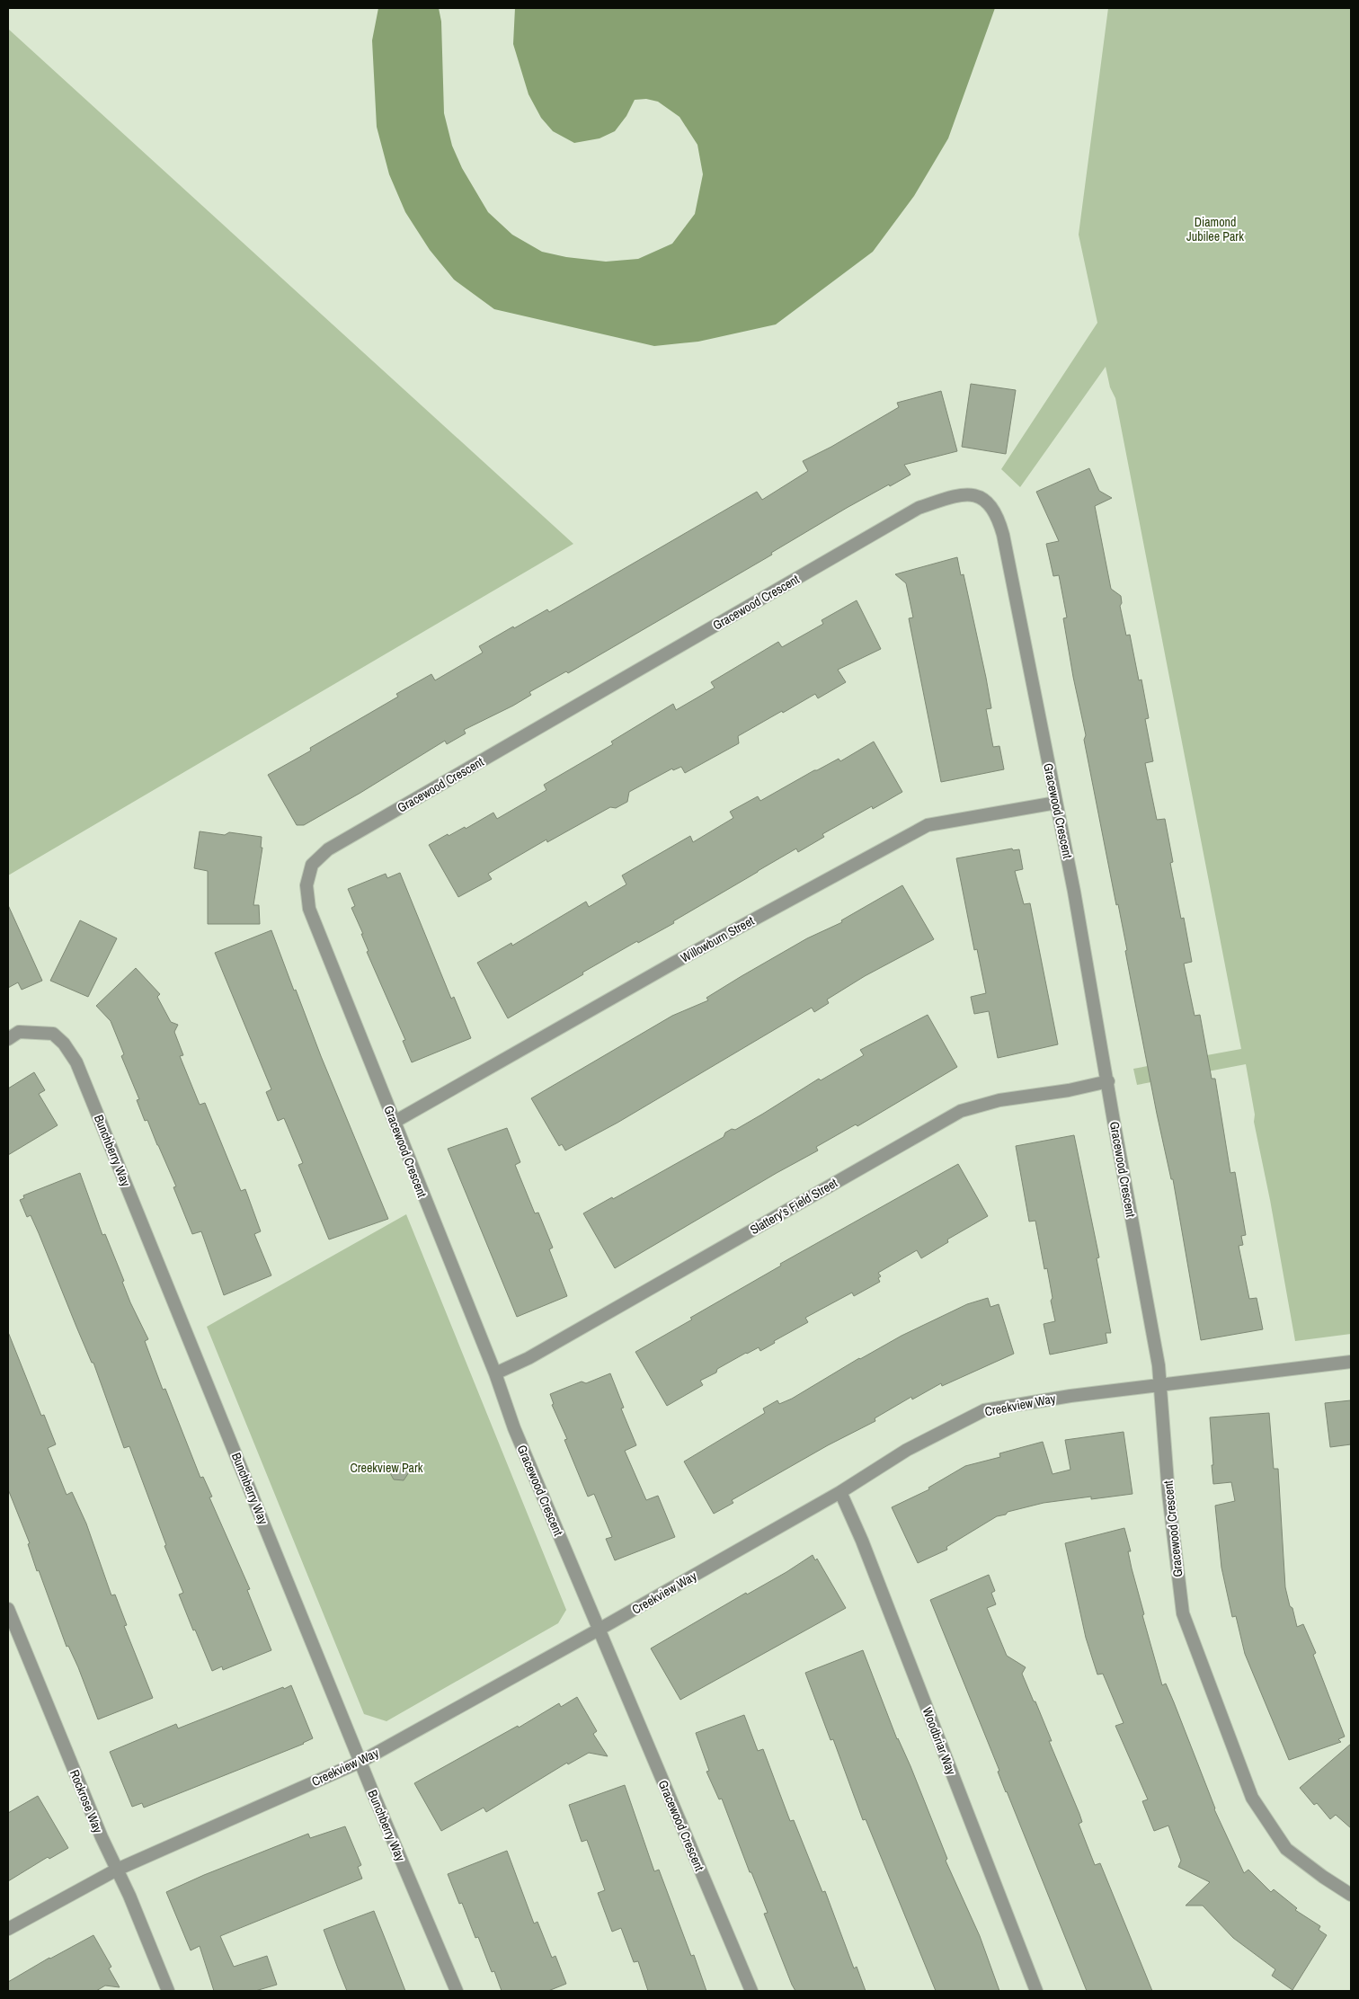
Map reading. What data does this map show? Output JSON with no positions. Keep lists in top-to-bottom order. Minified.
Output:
{"streets":{"street":["Gracewood Crescent","Willowburn Street","Bunchberry Way","Slattery's Field Street","Creekview Way","Woodbriar Way","Rockrose Way"]},"crossings":[["Gracewood Crescent","Willowburn Street"],["Gracewood Crescent","Slattery's Field Street"],["Gracewood Crescent","Creekview Way"],["Bunchberry Way","Creekview Way"],["Creekview Way","Woodbriar Way"],["Creekview Way","Rockrose Way"]],"parks":["Diamond Jubilee Park","Creekview Park"]}
